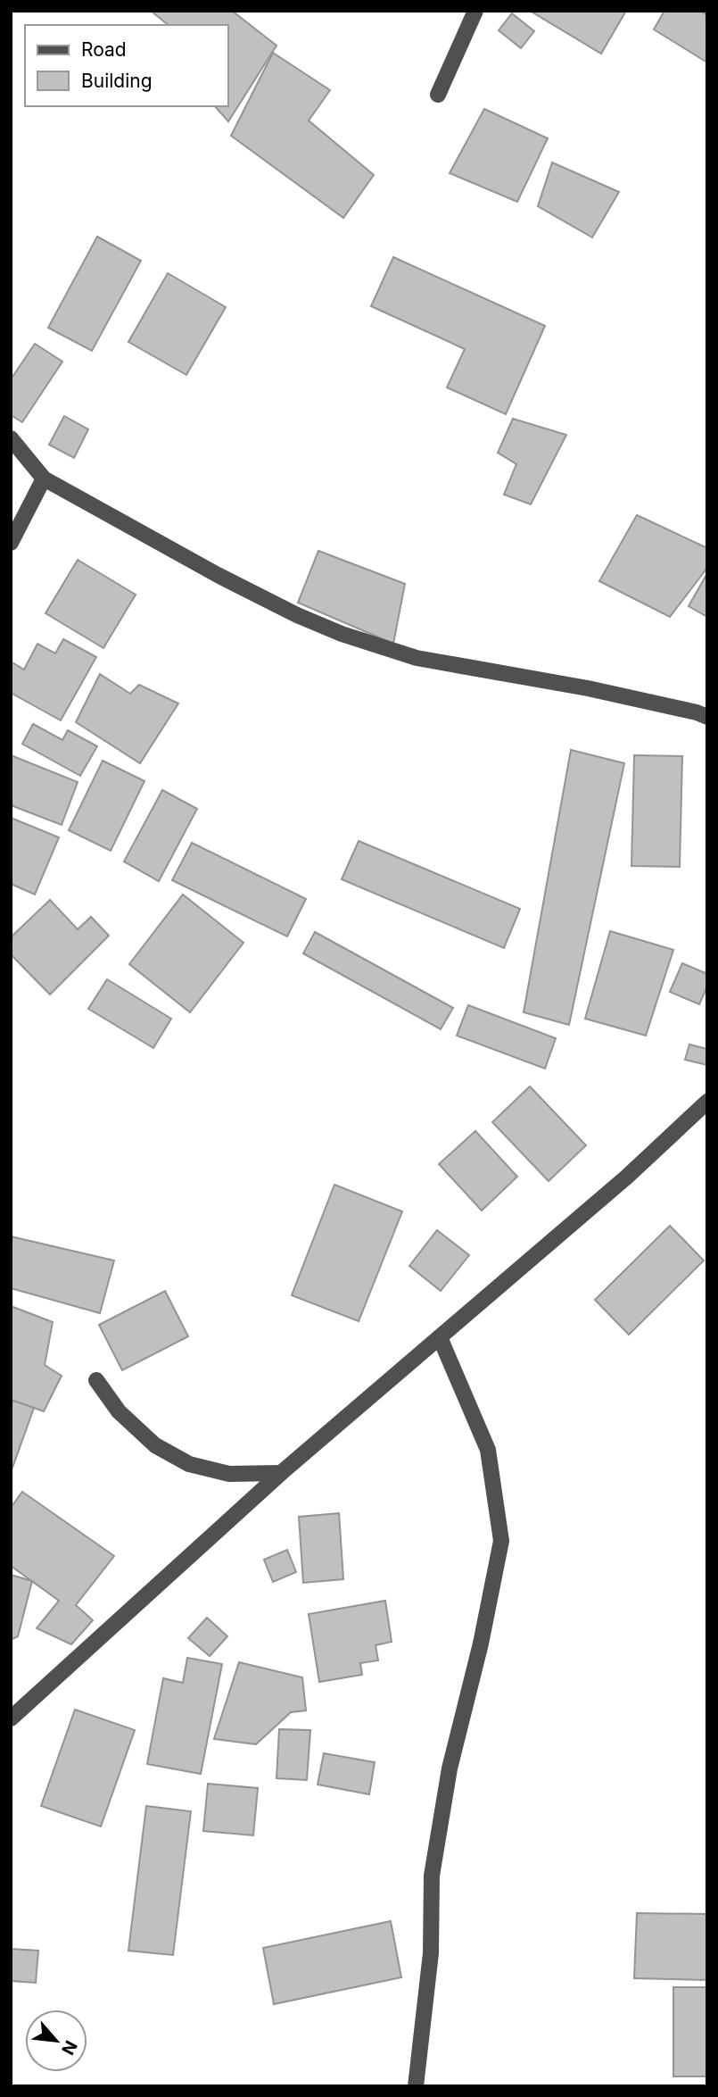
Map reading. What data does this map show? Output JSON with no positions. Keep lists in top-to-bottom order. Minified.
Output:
{"legend":["Road","Building"],"north":"bottom right"}
